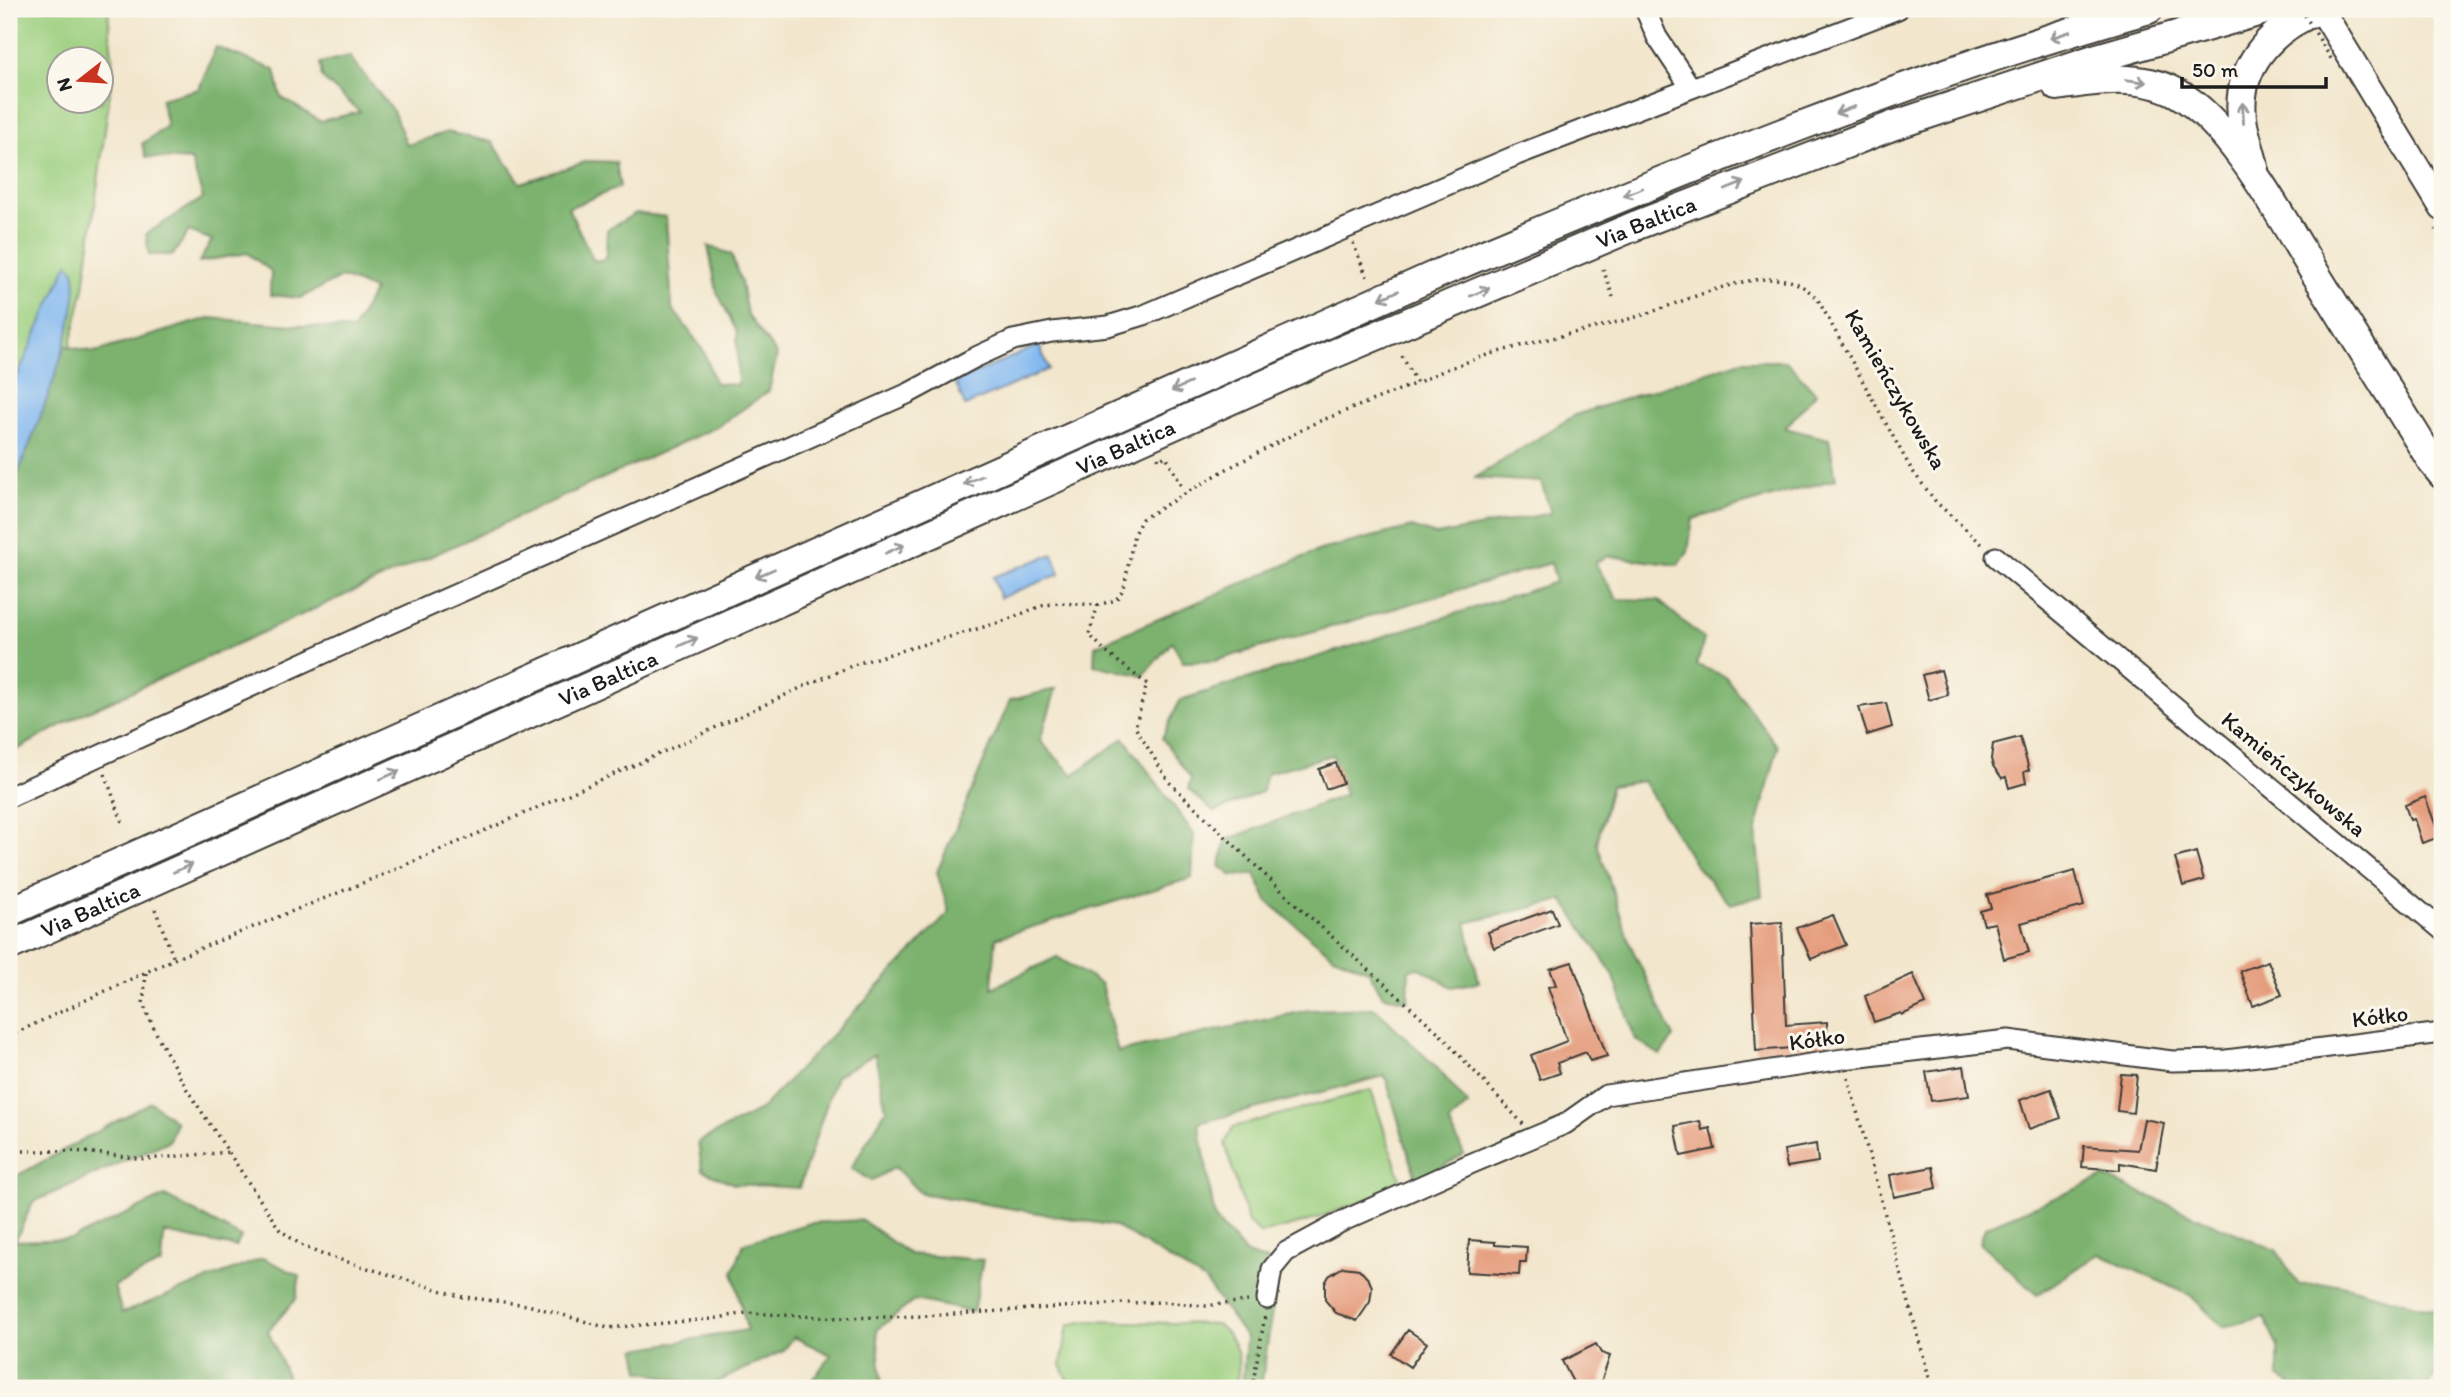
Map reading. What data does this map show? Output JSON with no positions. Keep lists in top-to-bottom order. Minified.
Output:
{"streets":{"highway":["Via Baltica"],"street":["Kamieńczykowska","Kółko"]},"scale_bar":"50 m","north":"left"}
